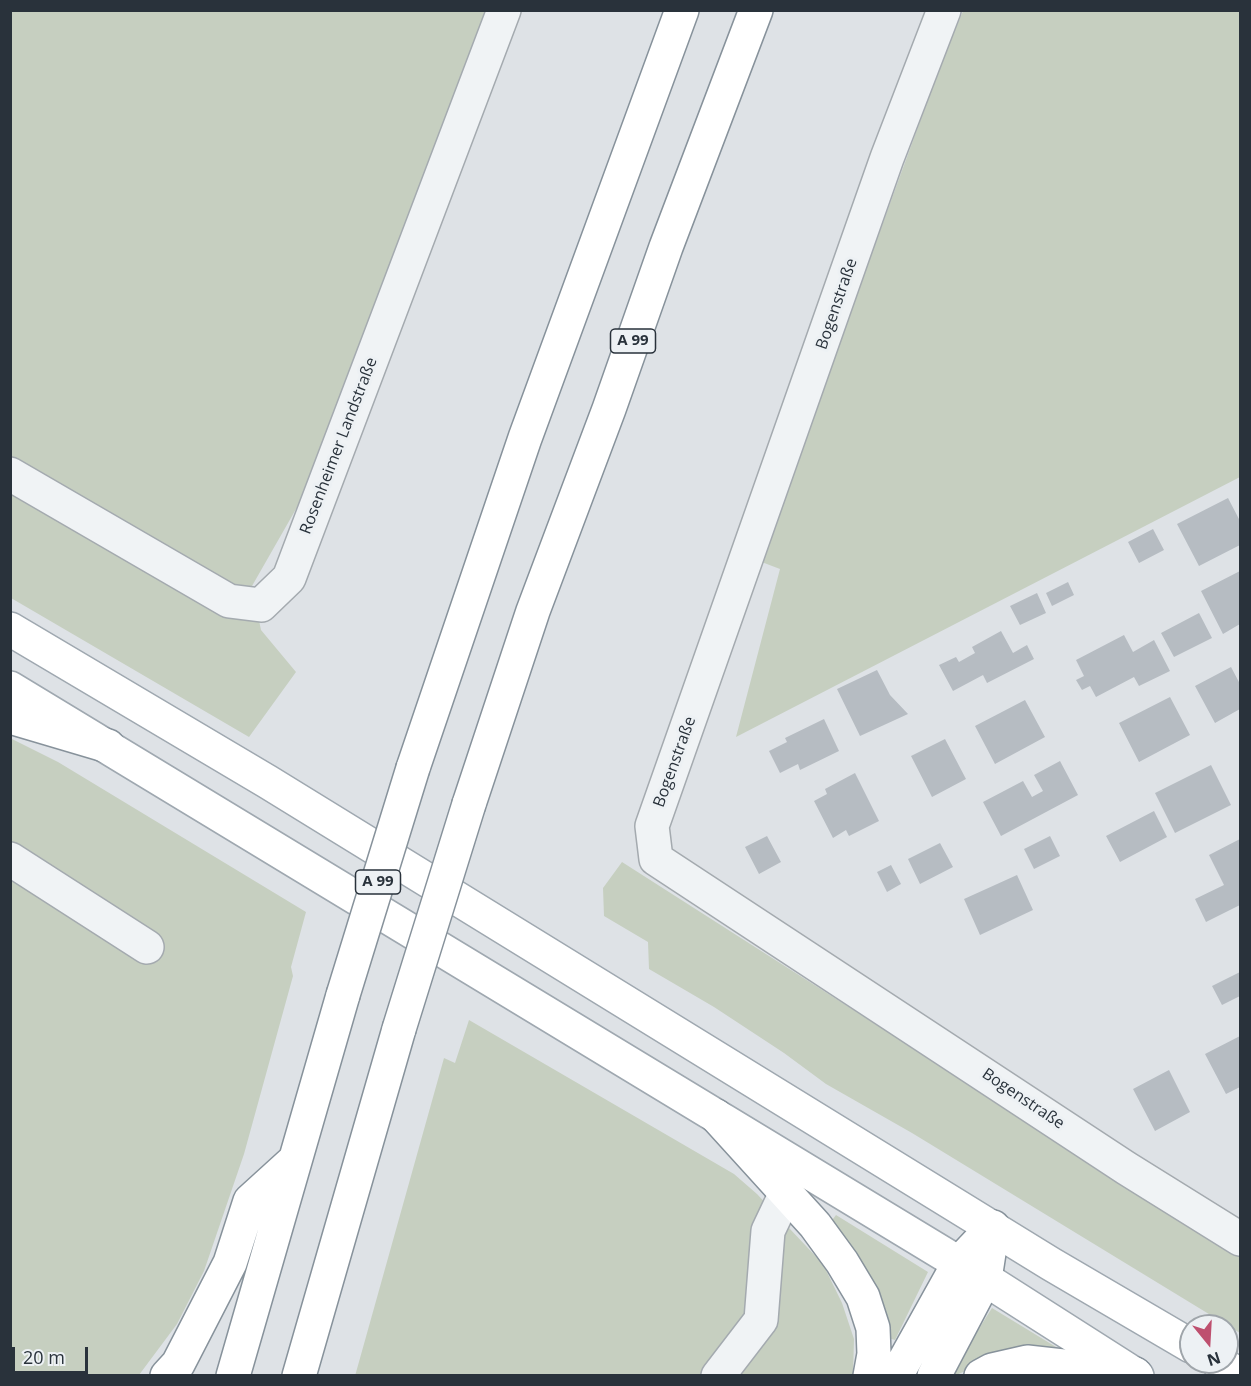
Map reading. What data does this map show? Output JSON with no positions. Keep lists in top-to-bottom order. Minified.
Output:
{"streets":{"main road":["A 99"],"street":["Bogenstraße","Rosenheimer Landstraße"]},"scale_bar":"20 m","north":"bottom"}
